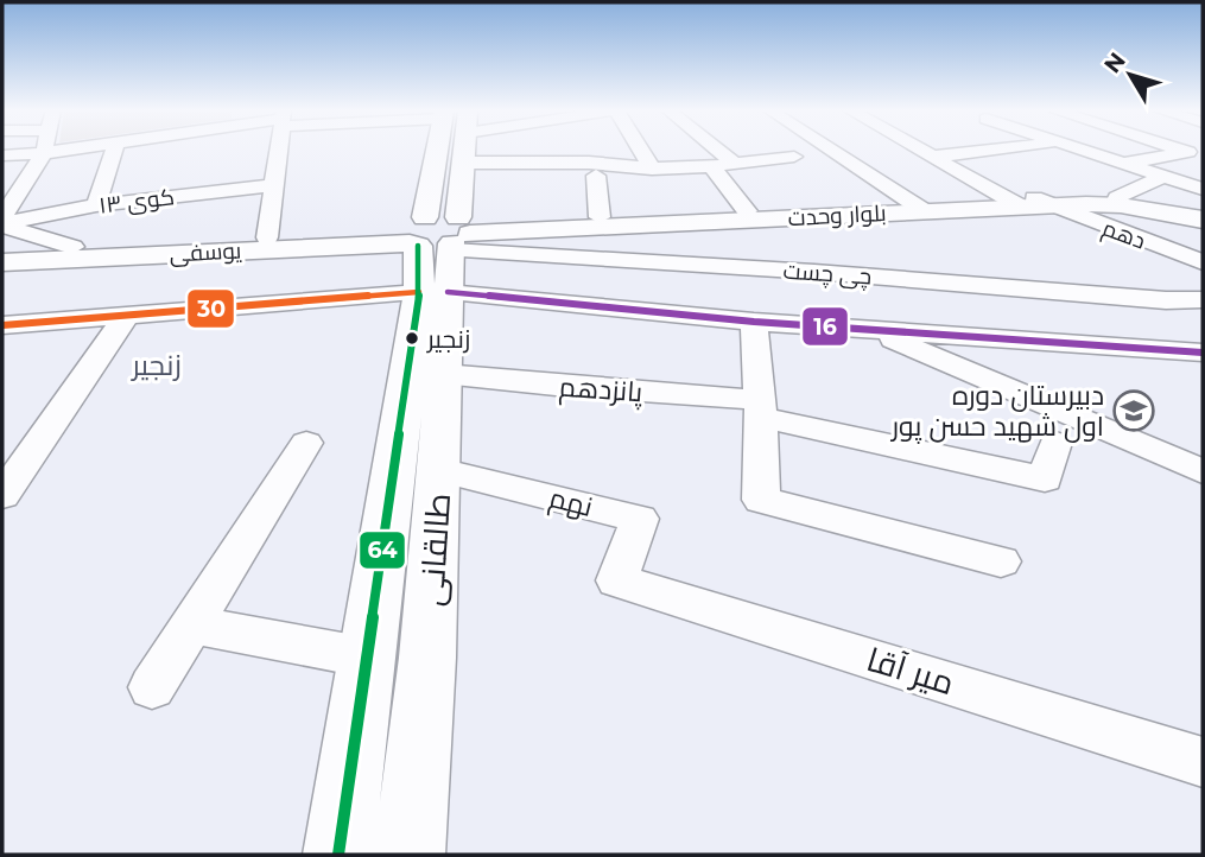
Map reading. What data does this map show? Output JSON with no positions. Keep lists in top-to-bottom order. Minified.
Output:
{"streets":{"main road":["بلوار وحدت","یوسفی","طالقانی"],"street":["کوی ۱۳","دهم","چی چست","پانزدهم","نهم","میر آقا"]},"crossings":[["بلوار وحدت","دهم"],["بلوار وحدت","یوسفی"],["بلوار وحدت","چی چست"],["بلوار وحدت","طالقانی"],["یوسفی","چی چست"],["یوسفی","طالقانی"],["چی چست","طالقانی"],["پانزدهم","طالقانی"],["نهم","طالقانی"],["نهم","میر آقا"]],"districts":["زنجیر"],"places":{"other":["زنجیر"],"school or university":["دبیرستان دوره اول شهید حسن پور"]},"lines":["transit line 64","transit line 16","transit line 30"],"north":"top left"}
